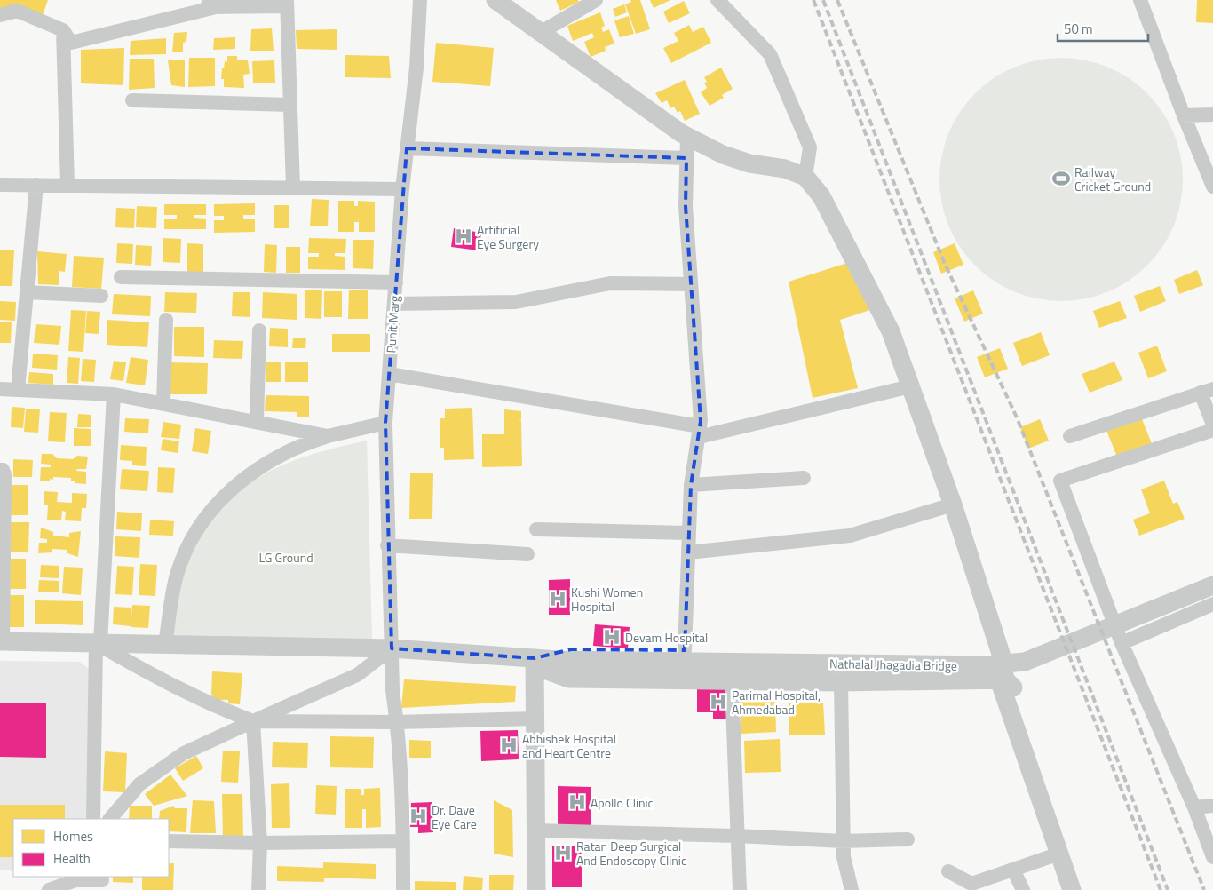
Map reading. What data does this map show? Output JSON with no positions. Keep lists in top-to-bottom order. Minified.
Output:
{"streets":{"street":["Punit Marg","Nathalal Jhagadia Bridge"]},"parks":["LG Ground"],"places":{"sports":["Railway Cricket Ground"],"hospital":["Artificial Eye Surgery","Kushi Women Hospital","Devam Hospital","Parimal Hospital, Ahmedabad","Abhishek Hospital and Heart Centre","Apollo Clinic","Dr. Dave Eye Care","Ratan Deep Surgical And Endoscopy Clinic"]},"legend":["Homes","Health"],"scale_bar":"50 m"}
